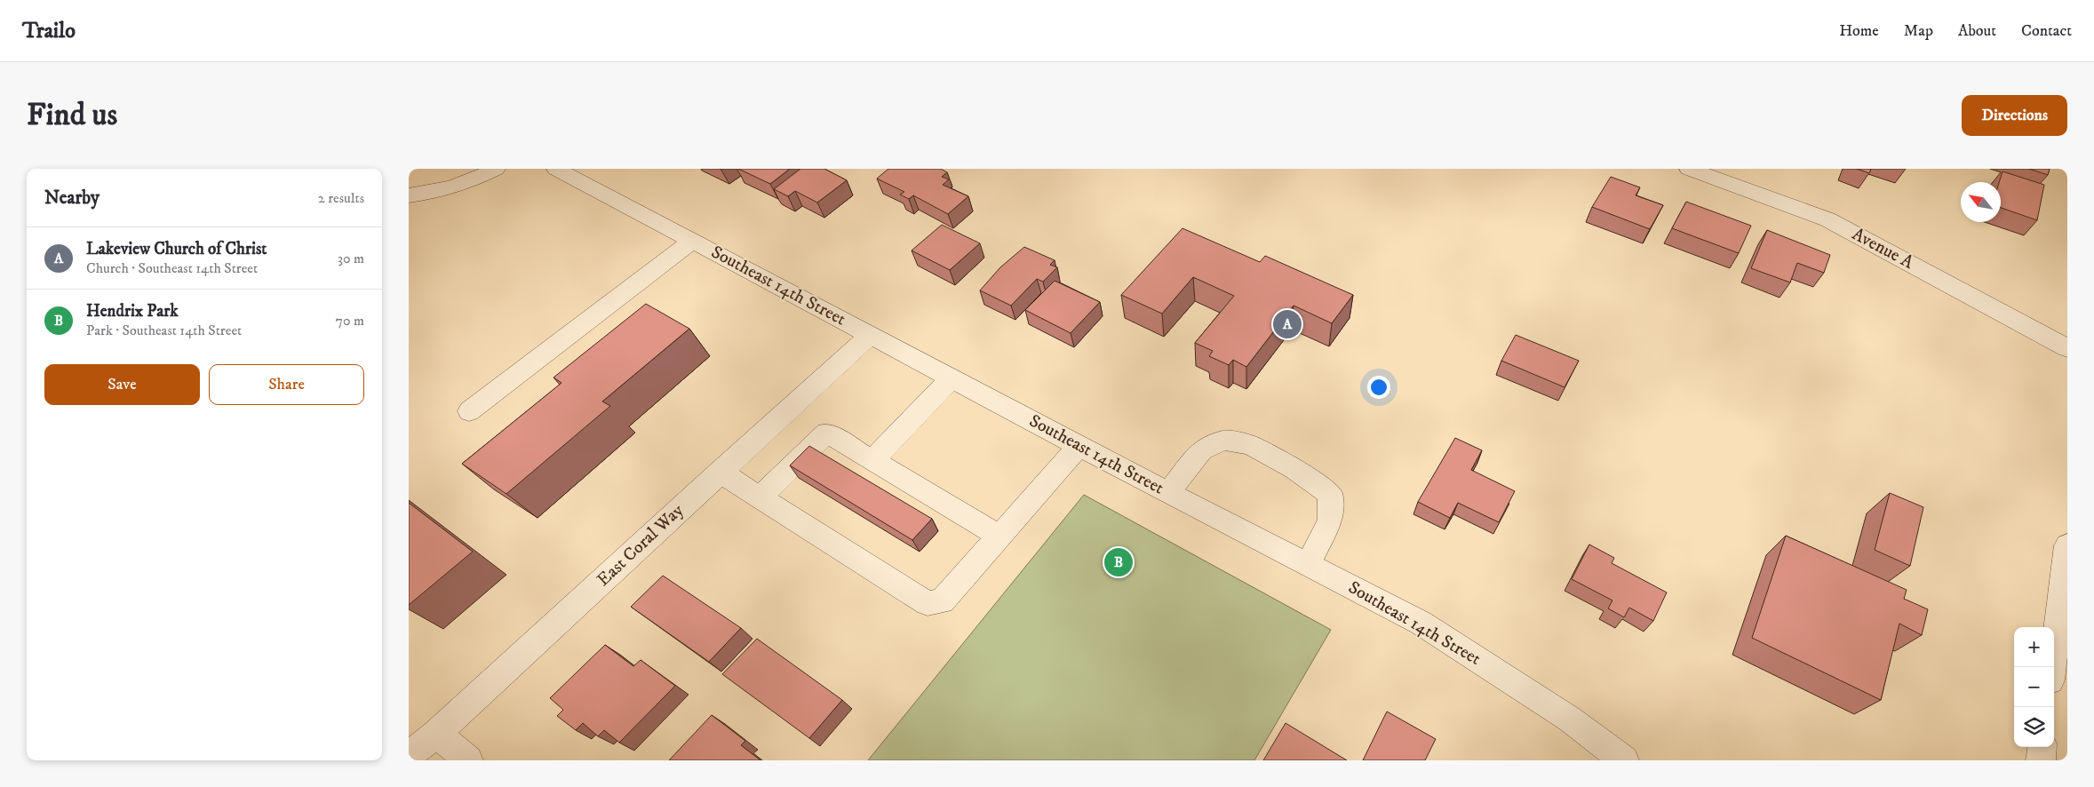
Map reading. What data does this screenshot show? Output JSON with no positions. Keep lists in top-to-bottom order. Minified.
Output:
{"streets":{"street":["Avenue A","Southeast 14th Street","East Coral Way"]},"crossings":[["Southeast 14th Street","East Coral Way"]],"north":"top left","page":{"header":"Trailo","nav":["Home","Map","About","Contact"],"buttons":["Directions",["Save","Share"]],"title":"Find us","heading":["Nearby","2 results"],"list":[{"mark":"A","name":"Lakeview Church of Christ","note":"Church · Southeast 14th Street","value":"30 m"},{"mark":"B","name":"Hendrix Park","note":"Park · Southeast 14th Street","value":"70 m"}],"pins":["A","B"],"map_buttons":["+","−"]}}
